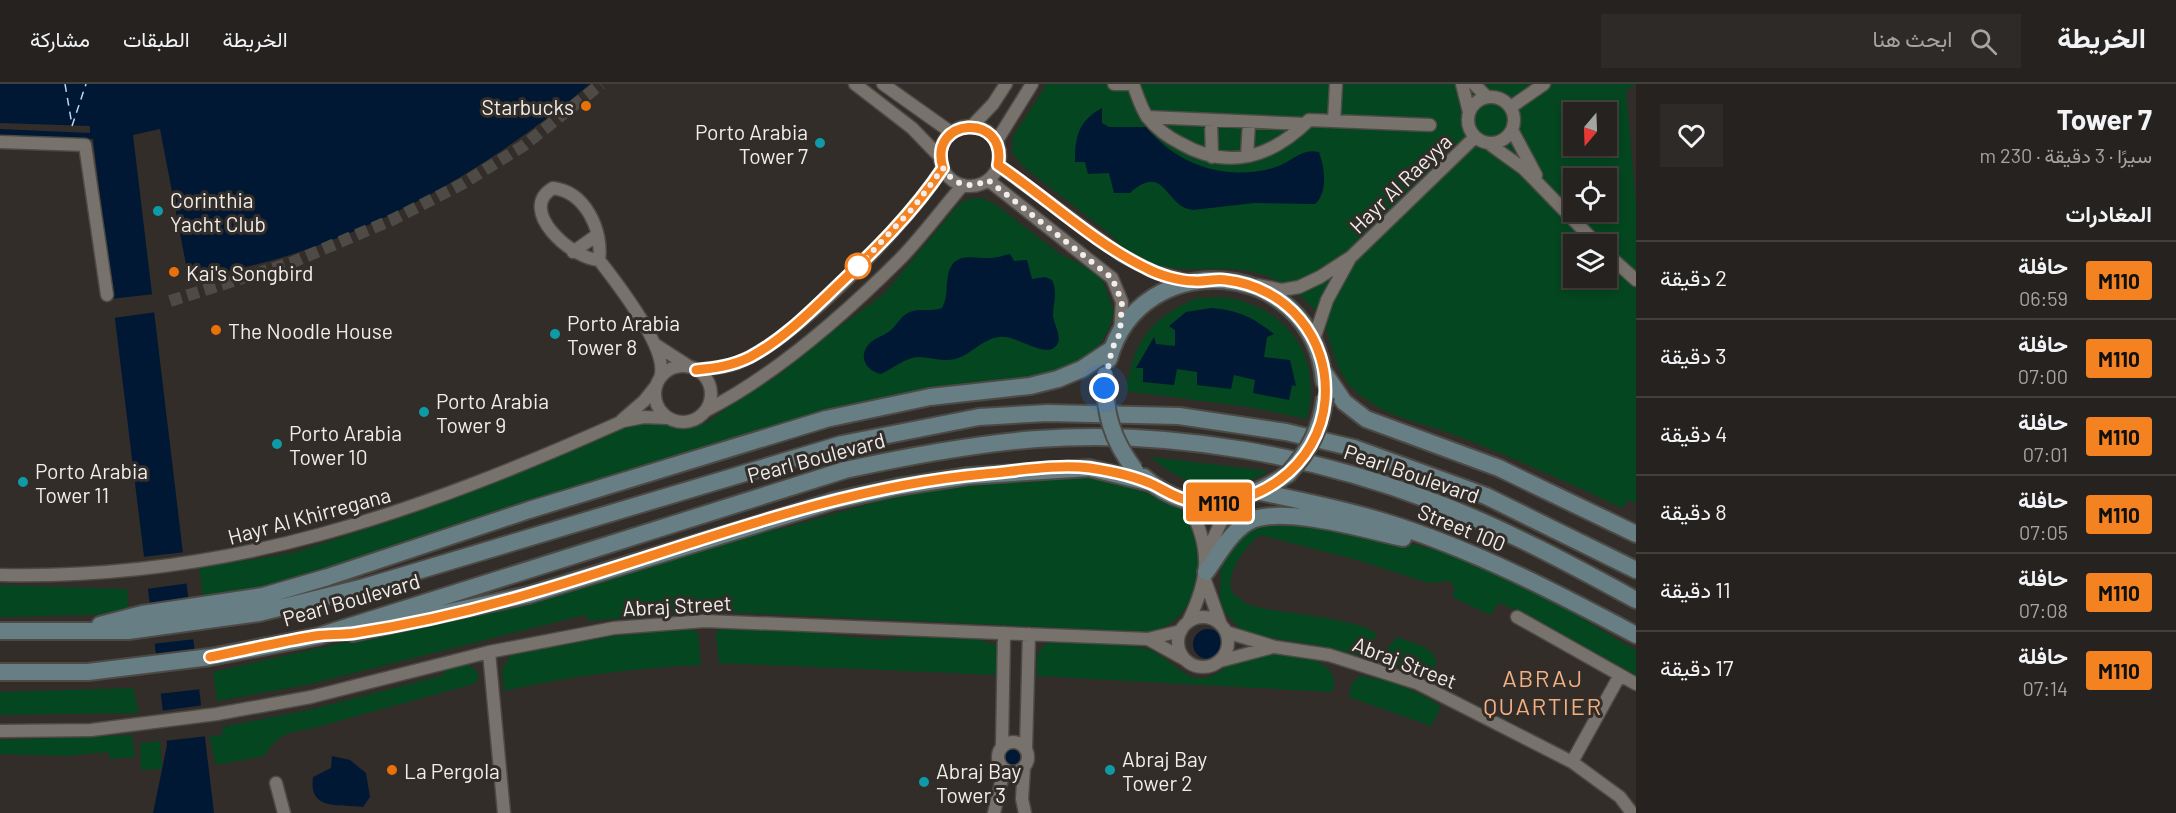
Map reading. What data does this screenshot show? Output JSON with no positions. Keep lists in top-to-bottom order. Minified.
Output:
{"streets":{"main road":["Pearl Boulevard","Street 100"],"street":["Hayr Al Raeyya","Hayr Al Khirregana","Abraj Street"]},"districts":["ABRAJ QUARTIER"],"places":["Starbucks","Porto Arabia Tower 7","Corinthia Yacht Club","Kai's Songbird","The Noodle House","Porto Arabia Tower 8","Porto Arabia Tower 9","Porto Arabia Tower 10","Porto Arabia Tower 11","La Pergola","Abraj Bay Tower 2","Abraj Bay Tower 3"],"lines":["bus line M110"],"north":"bottom","page":{"header":"الخريطة","search":"ابحث هنا","nav":["الخريطة","الطبقات","مشاركة"],"heading":[["Tower 7","سيرًا · 3 دقيقة · 230 m"],"المغادرات"],"on_map":"M110","list":[{"mark":"M110","name":"حافلة","note":"06:59","value":"2 دقيقة"},{"mark":"M110","name":"حافلة","note":"07:00","value":"3 دقيقة"},{"mark":"M110","name":"حافلة","note":"07:01","value":"4 دقيقة"},{"mark":"M110","name":"حافلة","note":"07:05","value":"8 دقيقة"},{"mark":"M110","name":"حافلة","note":"07:08","value":"11 دقيقة"},{"mark":"M110","name":"حافلة","note":"07:14","value":"17 دقيقة"}]}}
